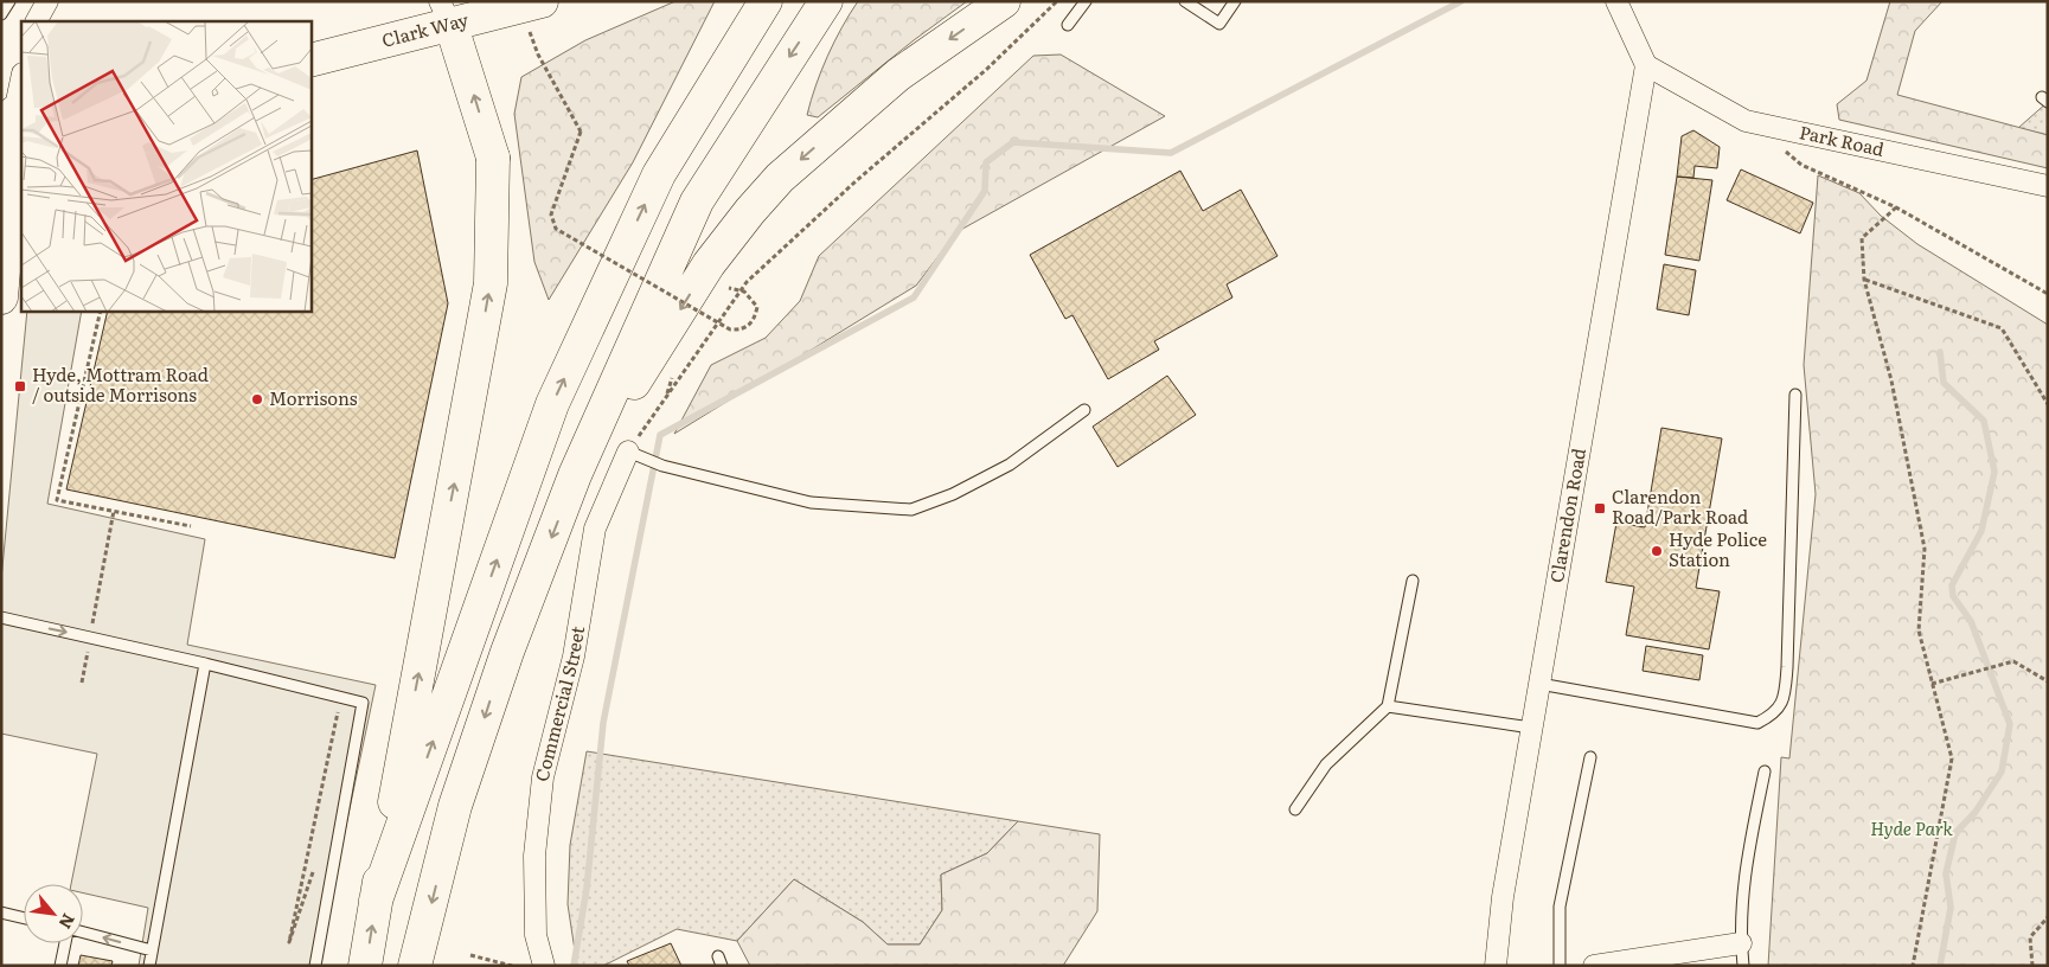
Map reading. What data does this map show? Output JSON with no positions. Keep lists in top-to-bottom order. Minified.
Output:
{"streets":{"main road":["Clark Way"],"street":["Park Road","Clarendon Road","Commercial Street"]},"crossings":[["Park Road","Clarendon Road"]],"parks":["Hyde Park"],"places":{"transit":["Hyde, Mottram Road / outside Morrisons","Clarendon Road/Park Road"],"other":["Morrisons","Hyde Police Station"]},"north":"bottom right"}
